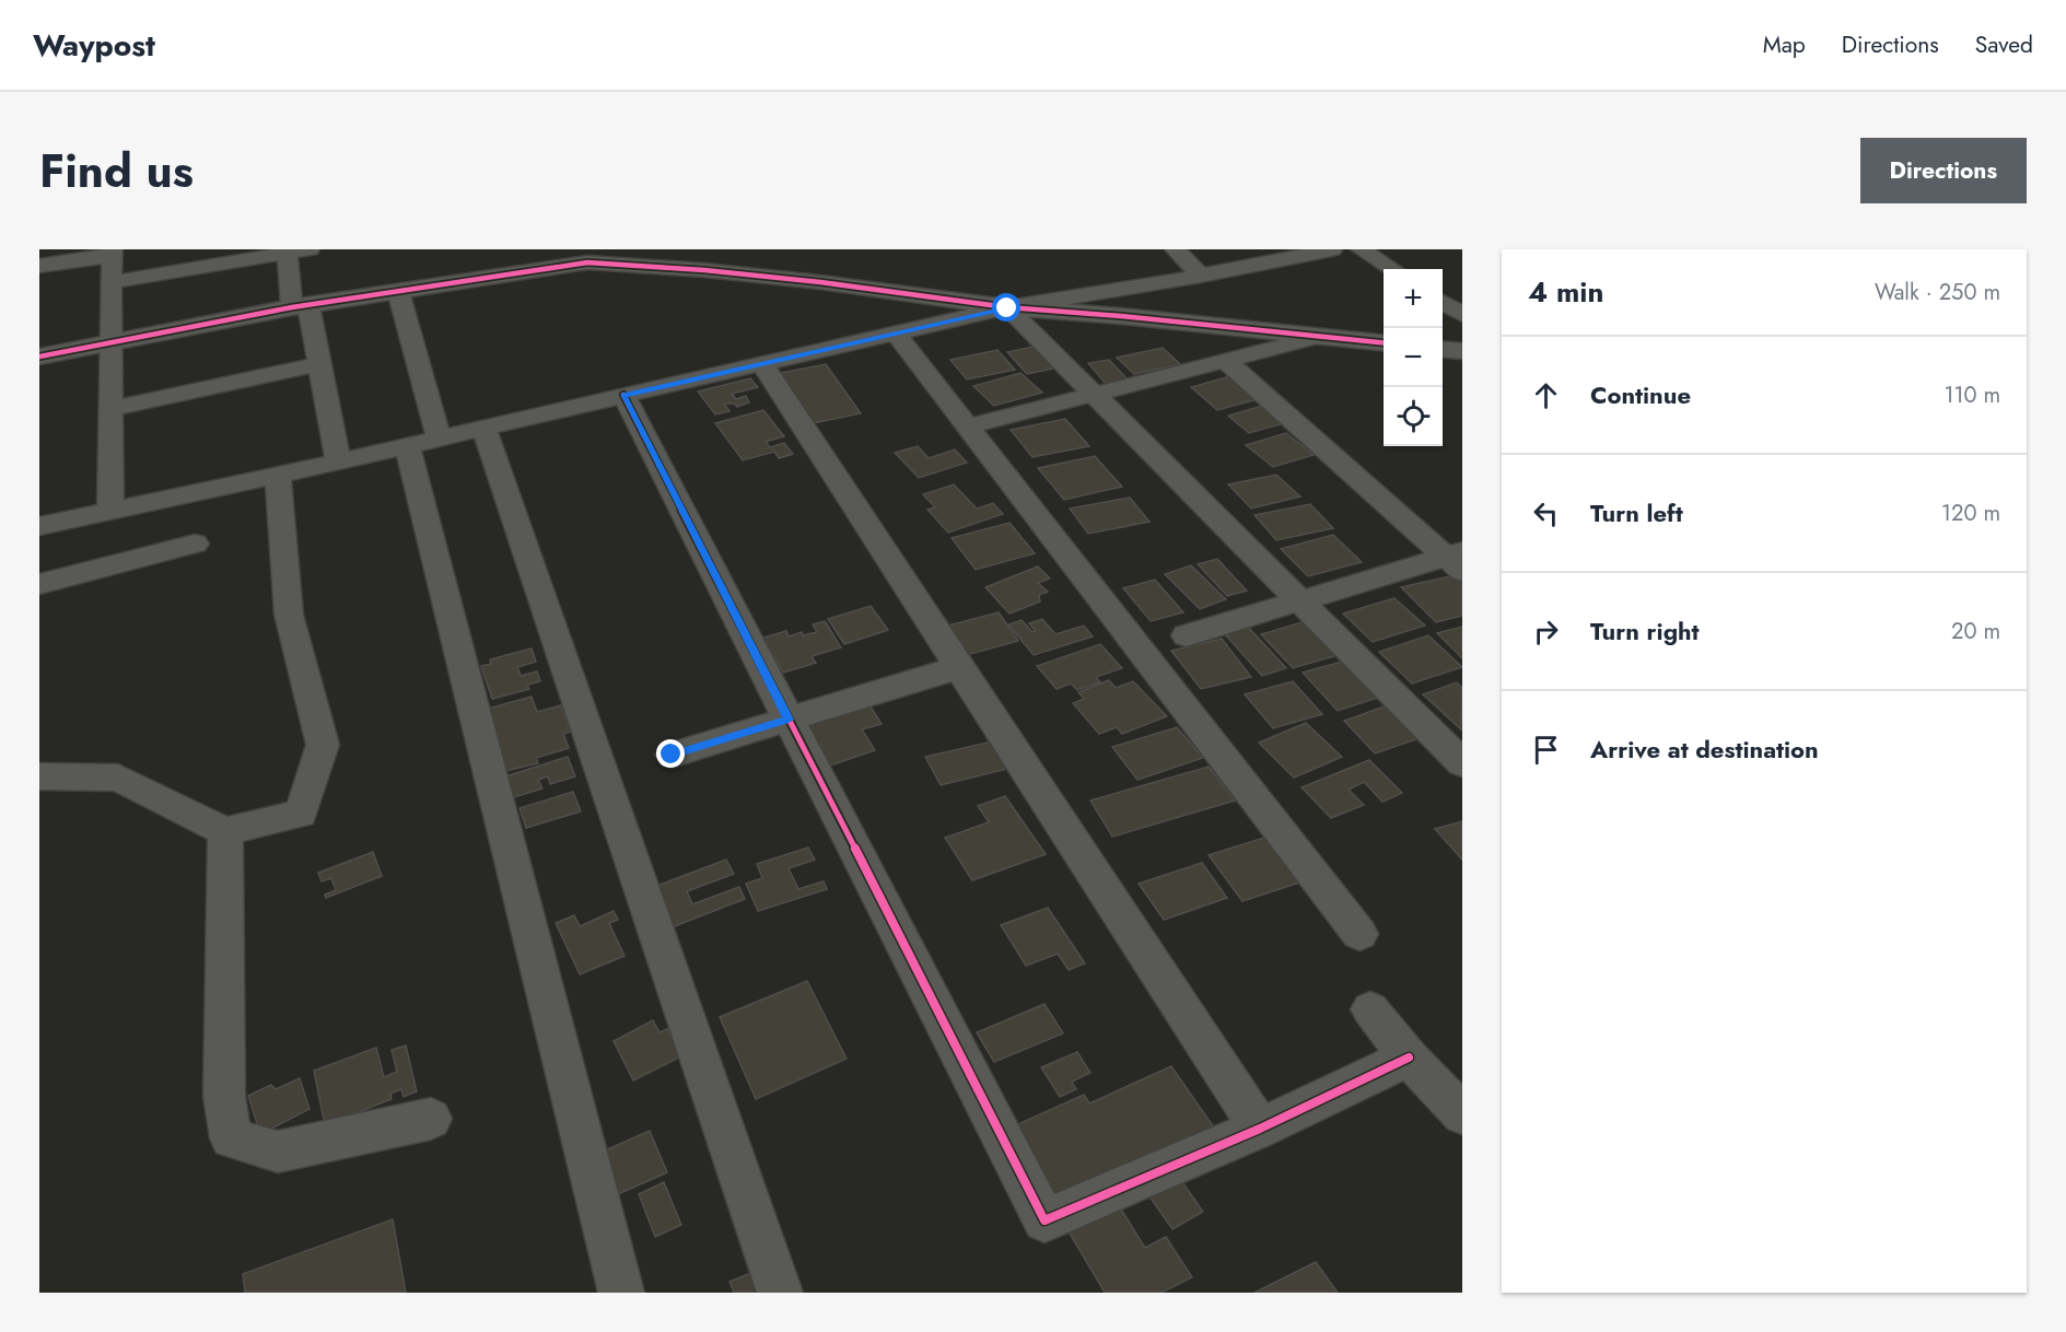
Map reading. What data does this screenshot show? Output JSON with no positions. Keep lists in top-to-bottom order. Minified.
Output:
{"page":{"header":"Waypost","nav":["Map","Directions","Saved"],"title":"Find us","buttons":"Directions","heading":["4 min","Walk · 250 m"],"map_buttons":["+","−"],"list":[["Continue","110 m"],["Turn left","120 m"],["Turn right","20 m"],"Arrive at destination"]}}
